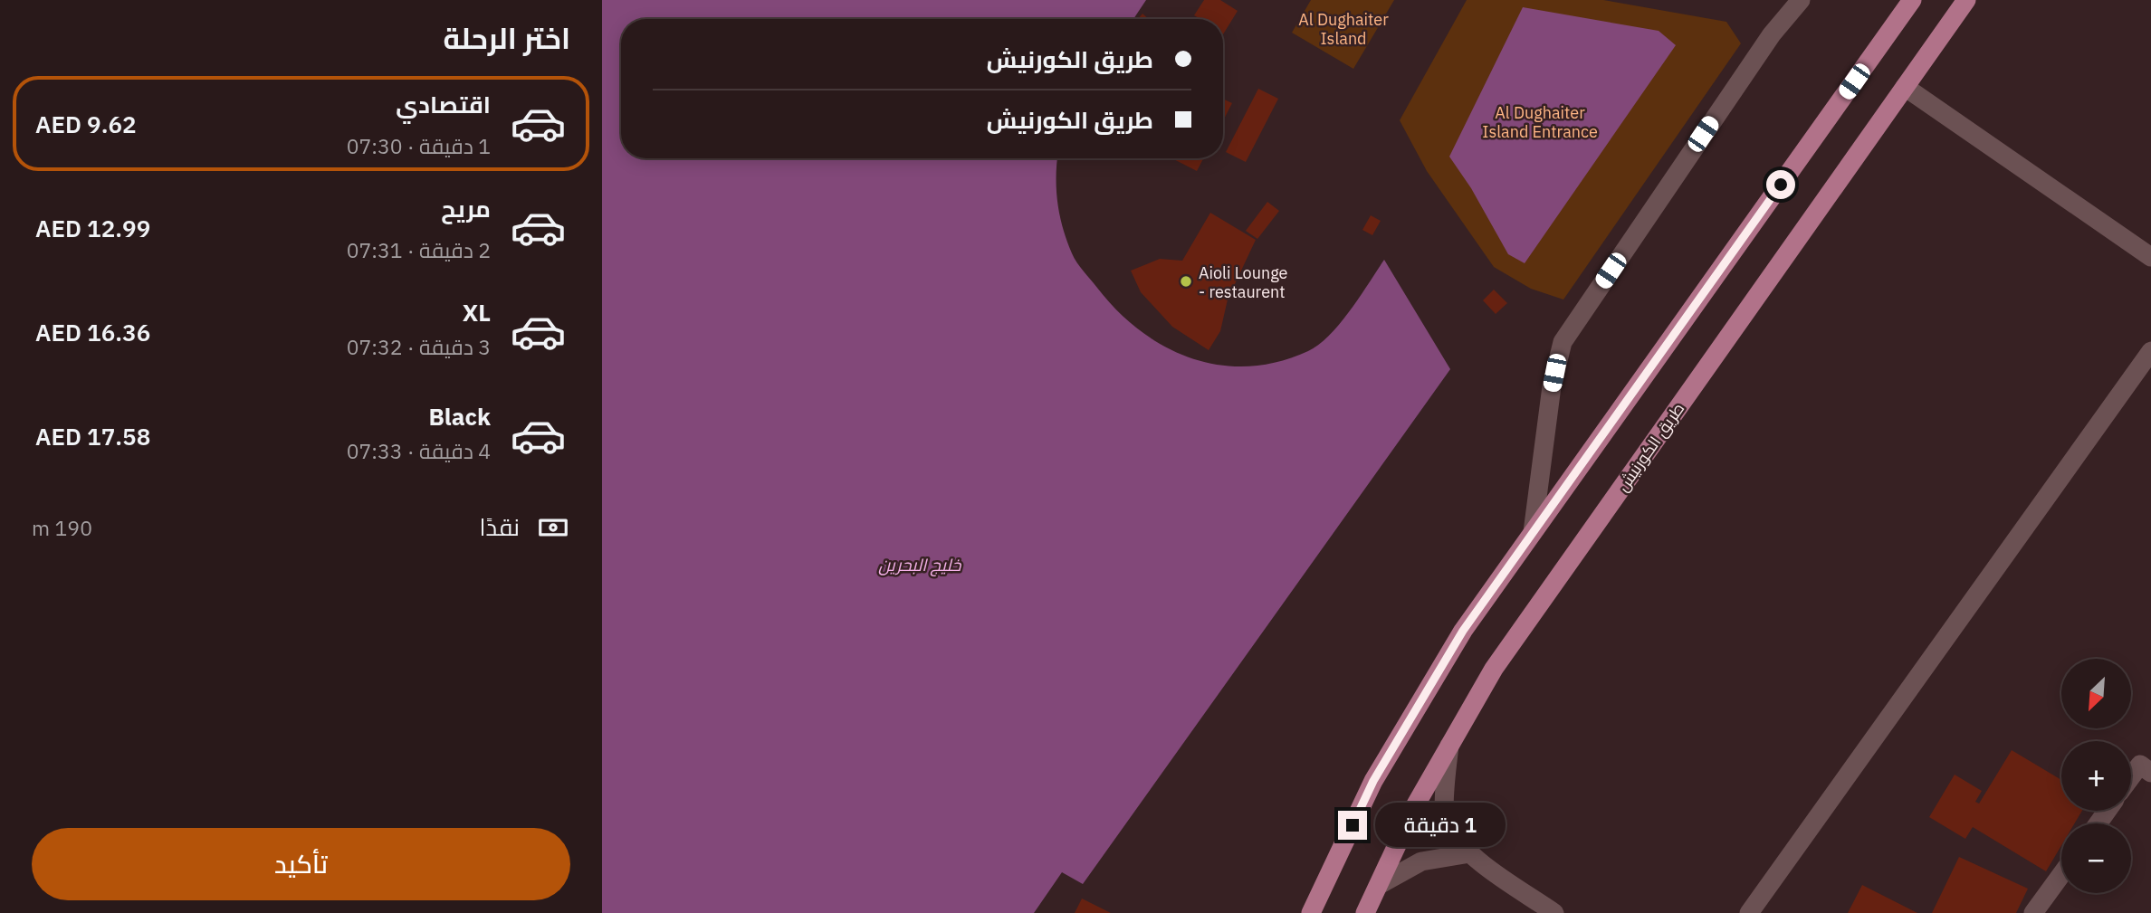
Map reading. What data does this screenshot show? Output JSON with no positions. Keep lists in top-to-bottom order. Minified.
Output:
{"streets":{"main road":["طريق الكورنيش"]},"water":["خليج البحرين"],"parks":["Al Dughaiter Island","Al Dughaiter Island Entrance"],"places":["Aioli Lounge - restaurent"],"north":"bottom left","page":{"heading":"اختر الرحلة","banner":["طريق الكورنيش","طريق الكورنيش"],"list":[{"name":"اقتصادي","note":"1 دقيقة · 07:30","value":"AED 9.62"},{"name":"مريح","note":"2 دقيقة · 07:31","value":"AED 12.99"},{"name":"XL","note":"3 دقيقة · 07:32","value":"AED 16.36"},{"name":"Black","note":"4 دقيقة · 07:33","value":"AED 17.58"}],"pay":["نقدًا","190 m"],"map_buttons":["+","−"],"bubble":"1 دقيقة","buttons":"تأكيد"}}
